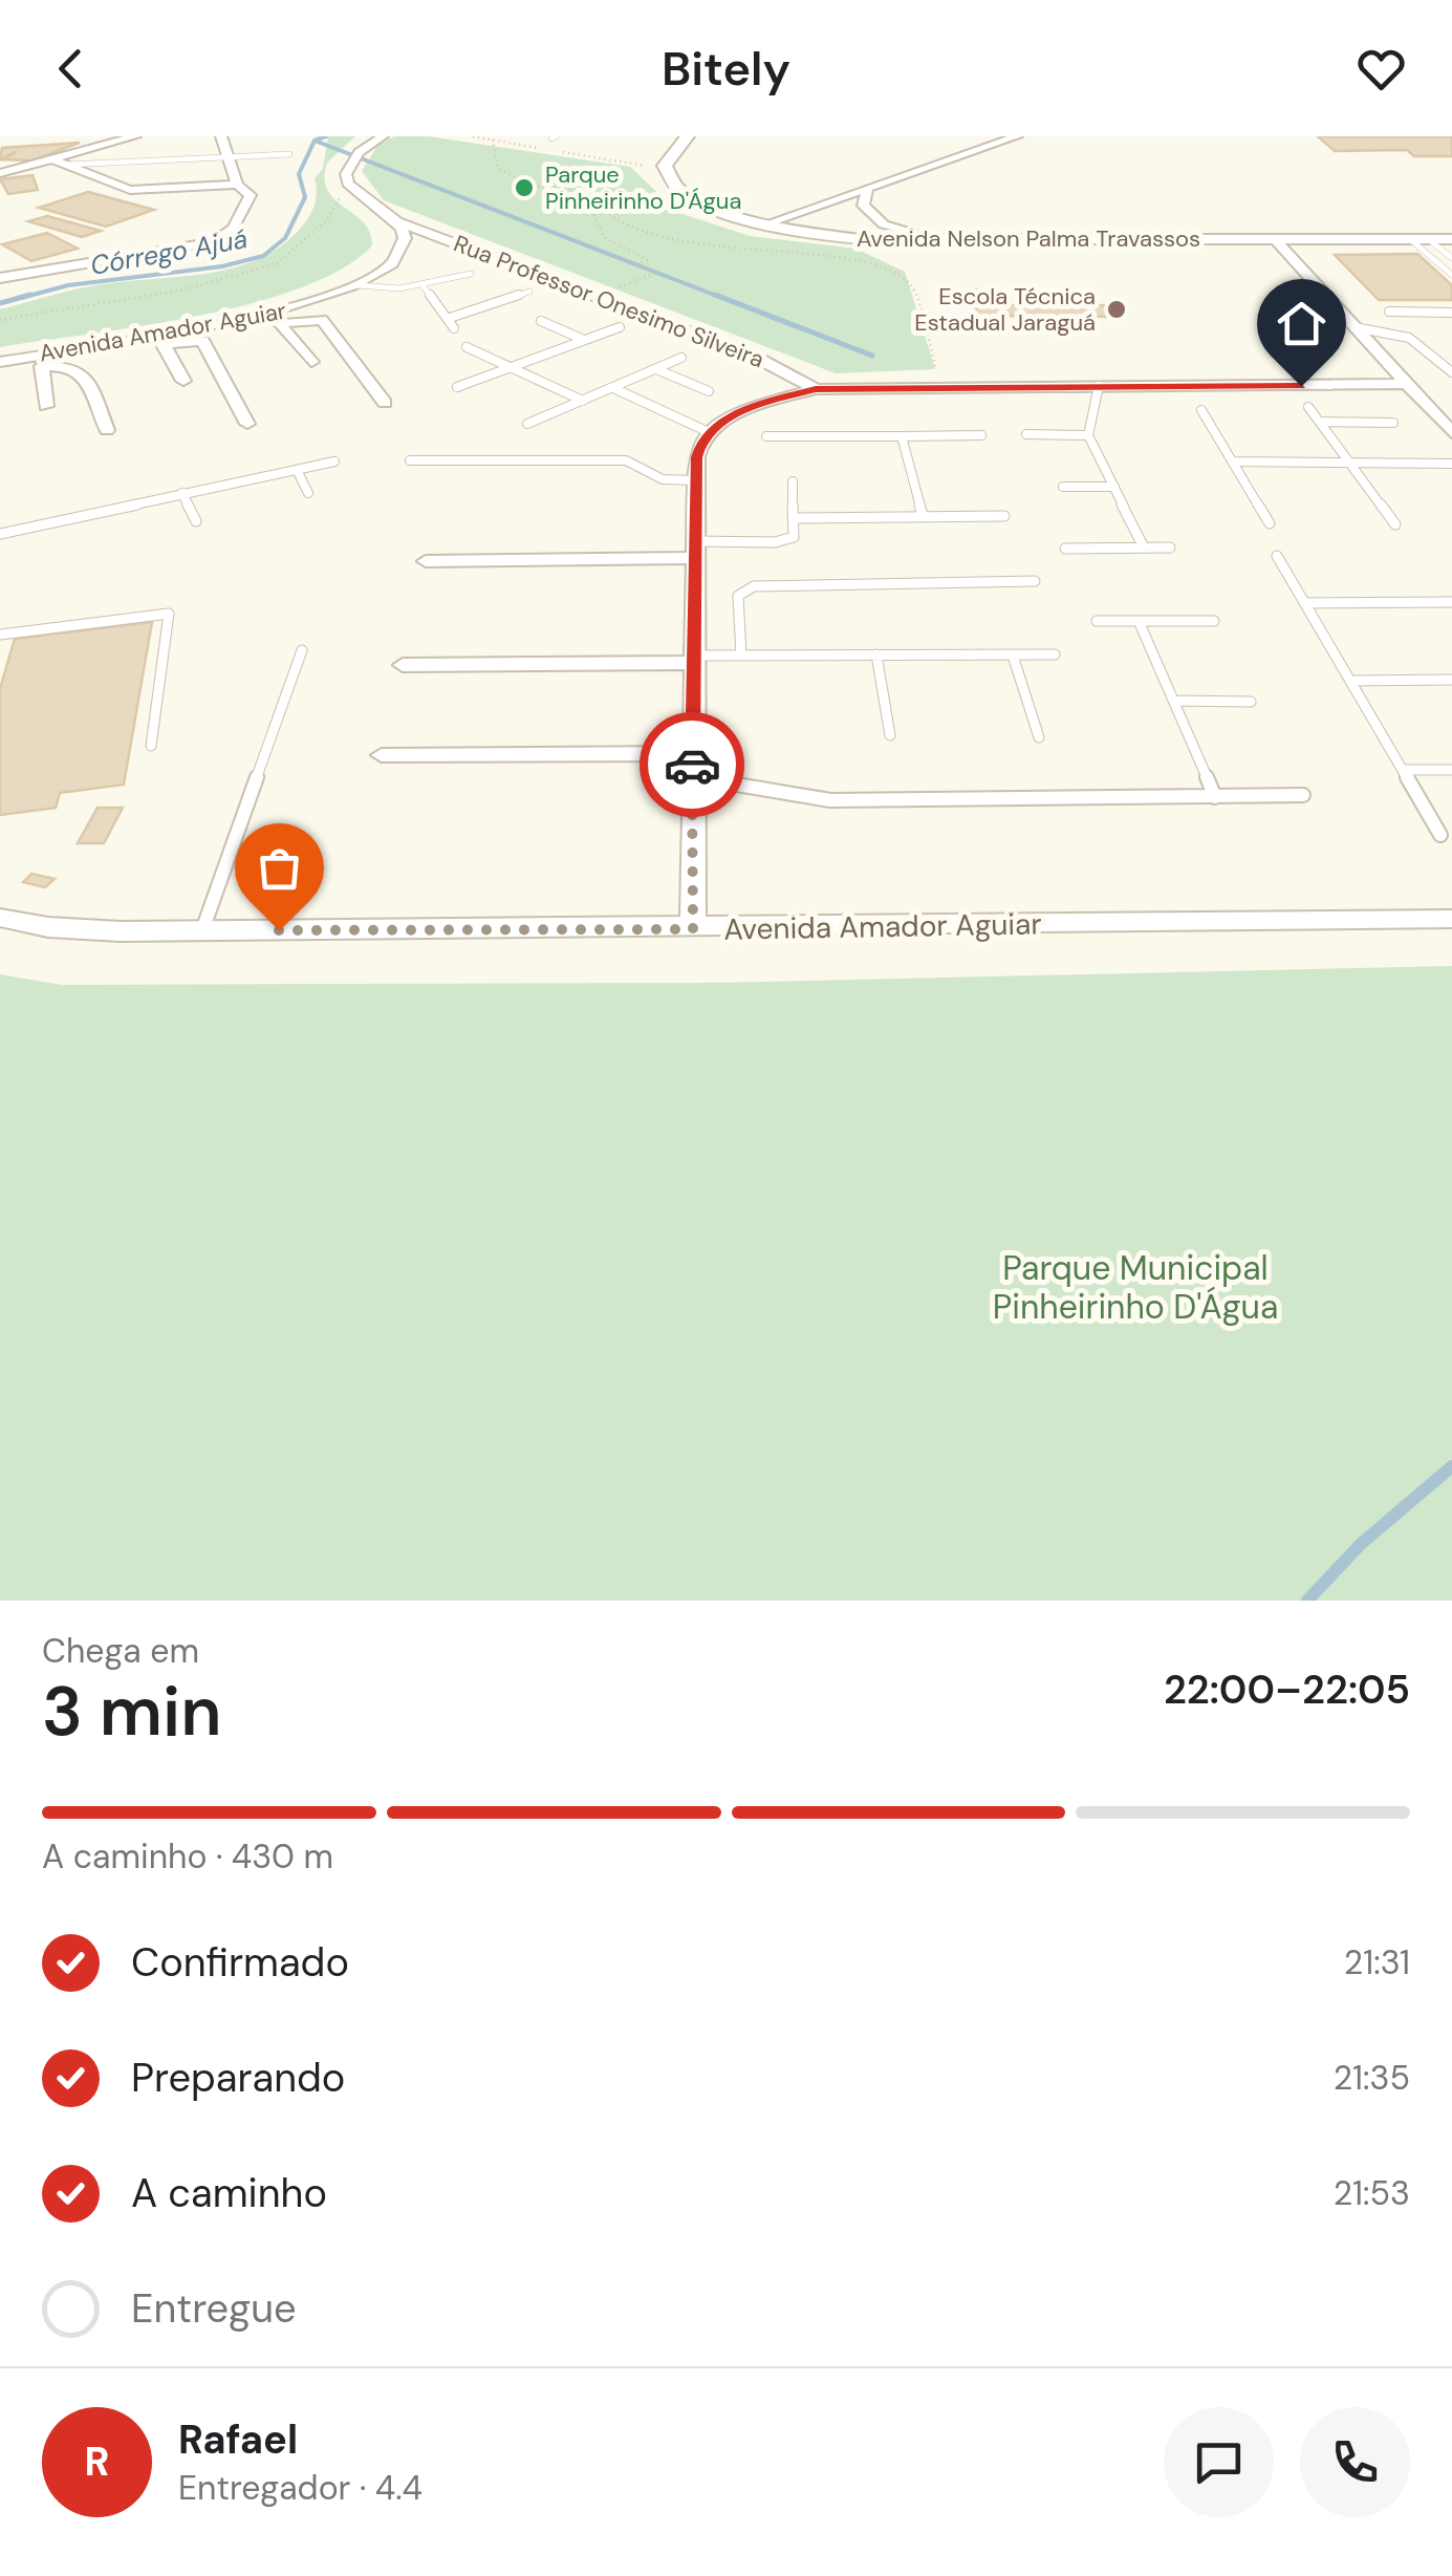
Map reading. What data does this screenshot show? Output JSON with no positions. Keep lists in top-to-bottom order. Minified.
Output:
{"streets":{"street":["Avenida Nelson Palma Travassos","Rua Professor Onesimo Silveira","Avenida Amador Aguiar"]},"crossings":[["Rua Professor Onesimo Silveira","Avenida Amador Aguiar"]],"water":["Córrego Ajuá"],"parks":["Parque Municipal Pinheirinho D'Água"],"places":["Parque Pinheirinho D'Água","Escola Técnica Estadual Jaraguá"],"page":{"header":"Bitely","heading":["3 min","Chega em","22:00–22:05"],"panel":["Rafael","Entregador · 4.4"],"bar":"A caminho · 430 m","list":[["Confirmado","21:31"],["Preparando","21:35"],["A caminho","21:53"],"Entregue"],"round":"R"}}
